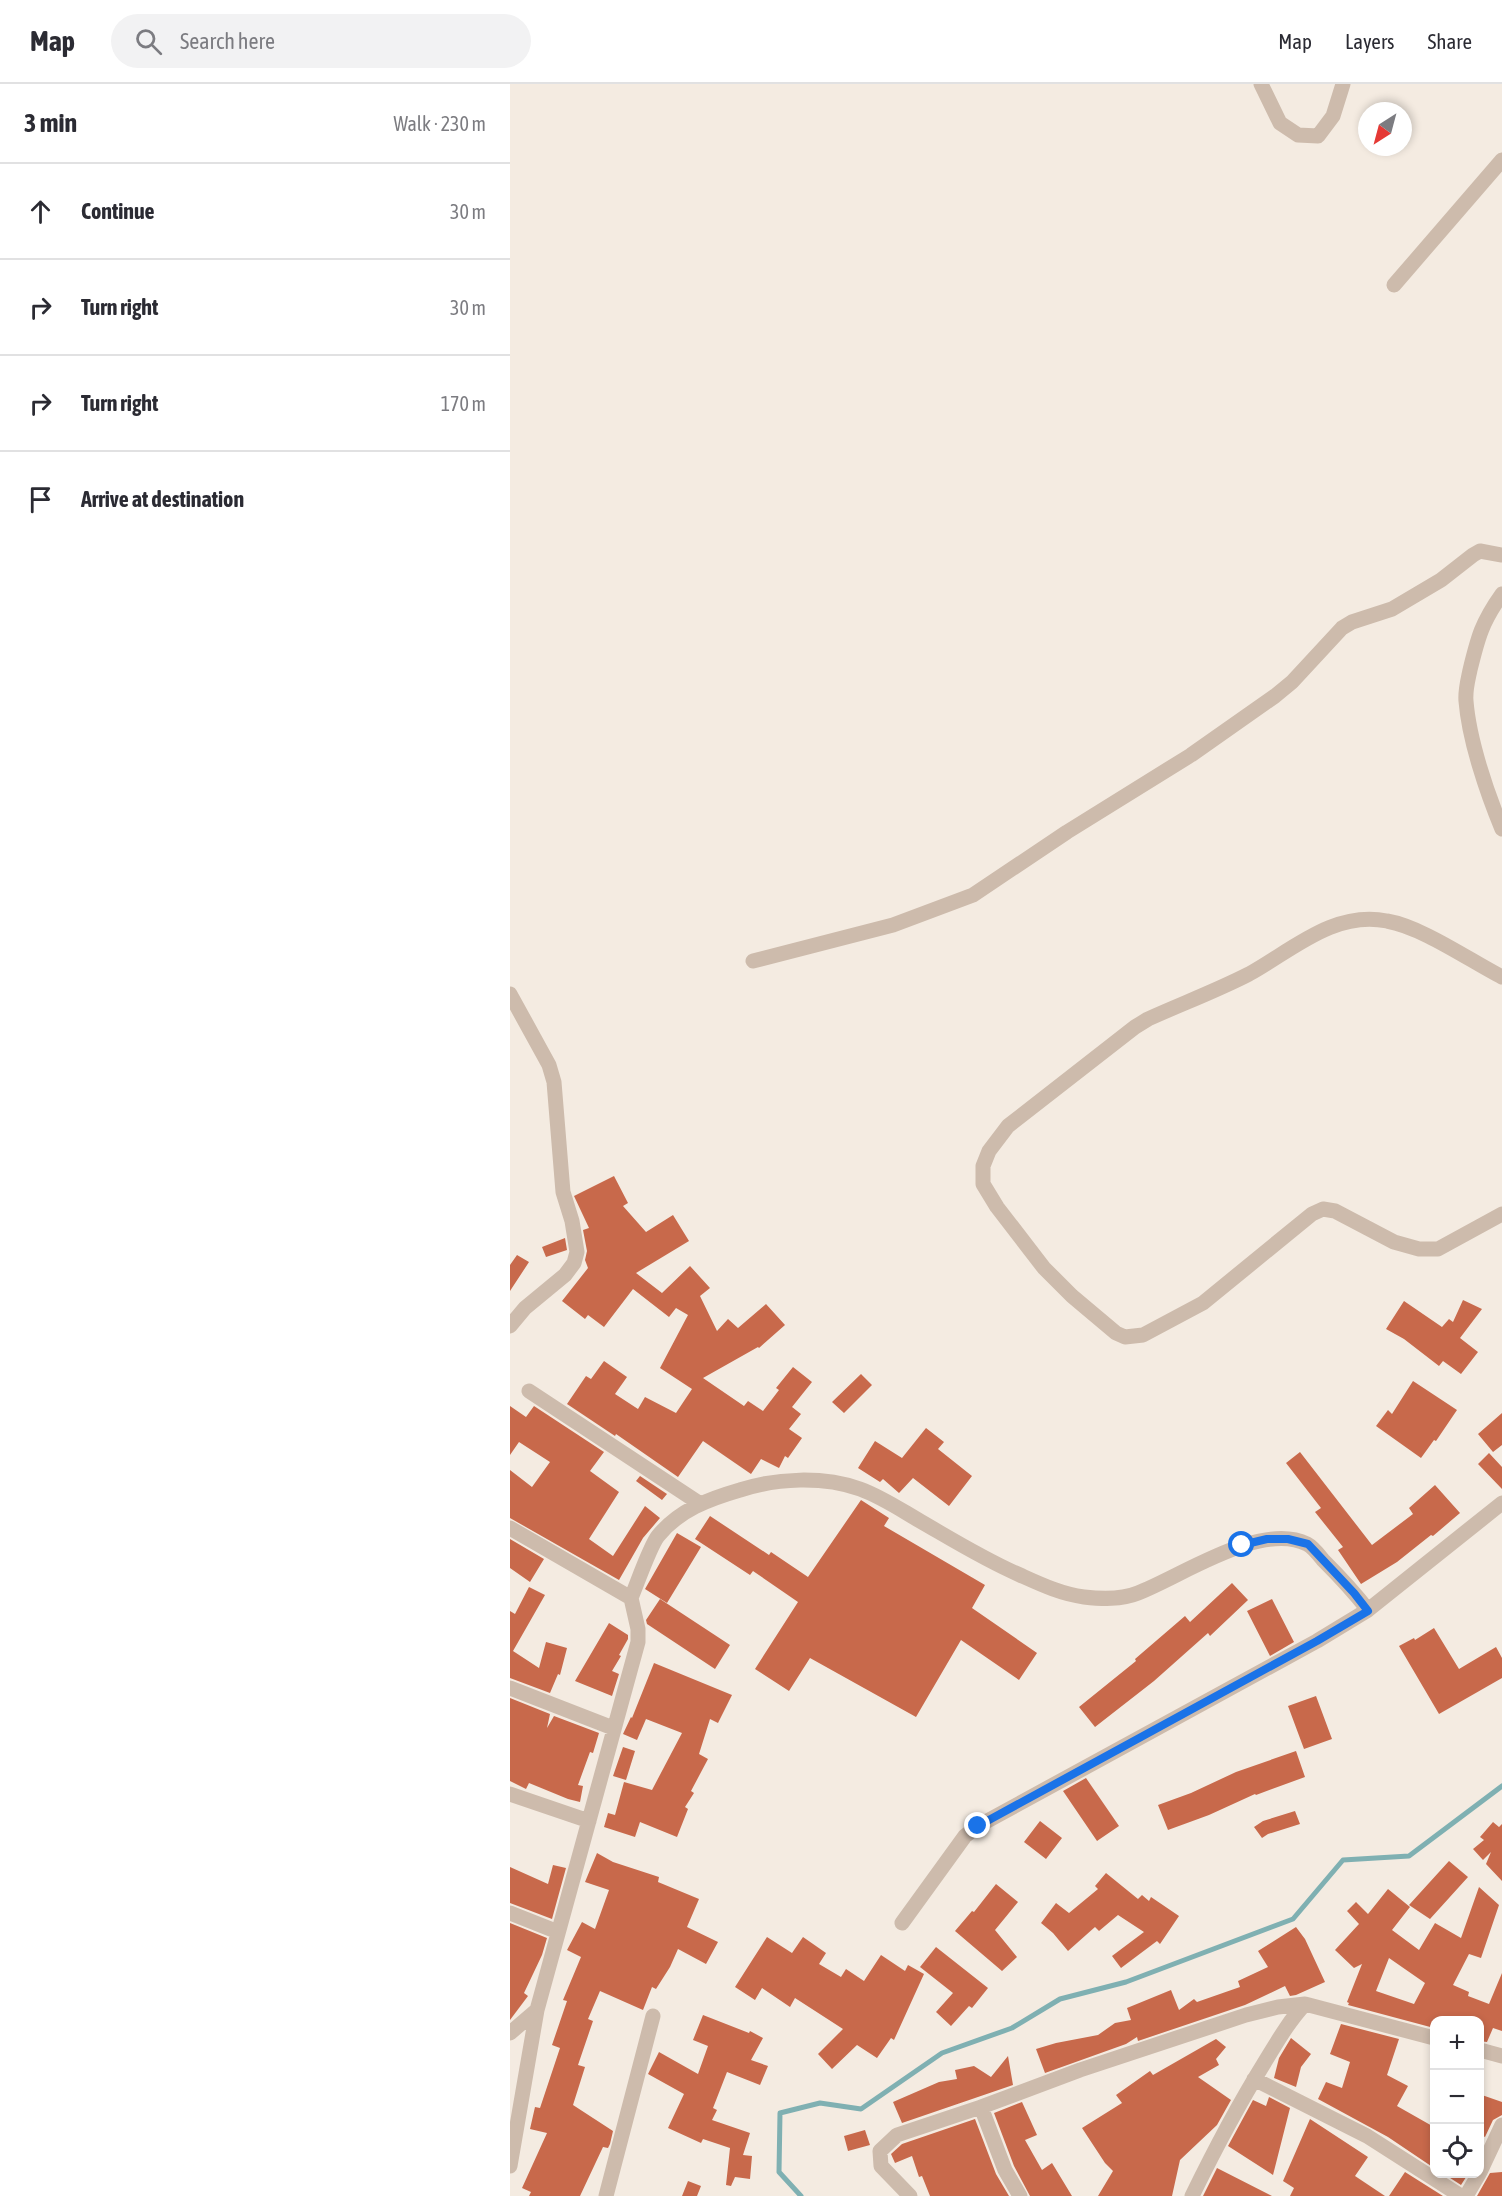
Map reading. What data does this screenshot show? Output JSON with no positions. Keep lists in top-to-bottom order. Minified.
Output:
{"north":"bottom left","page":{"header":"Map","search":"Search here","nav":["Map","Layers","Share"],"heading":["3 min","Walk · 230 m"],"list":[["Continue","30 m"],["Turn right","30 m"],["Turn right","170 m"],"Arrive at destination"],"map_buttons":["+","−"]}}
